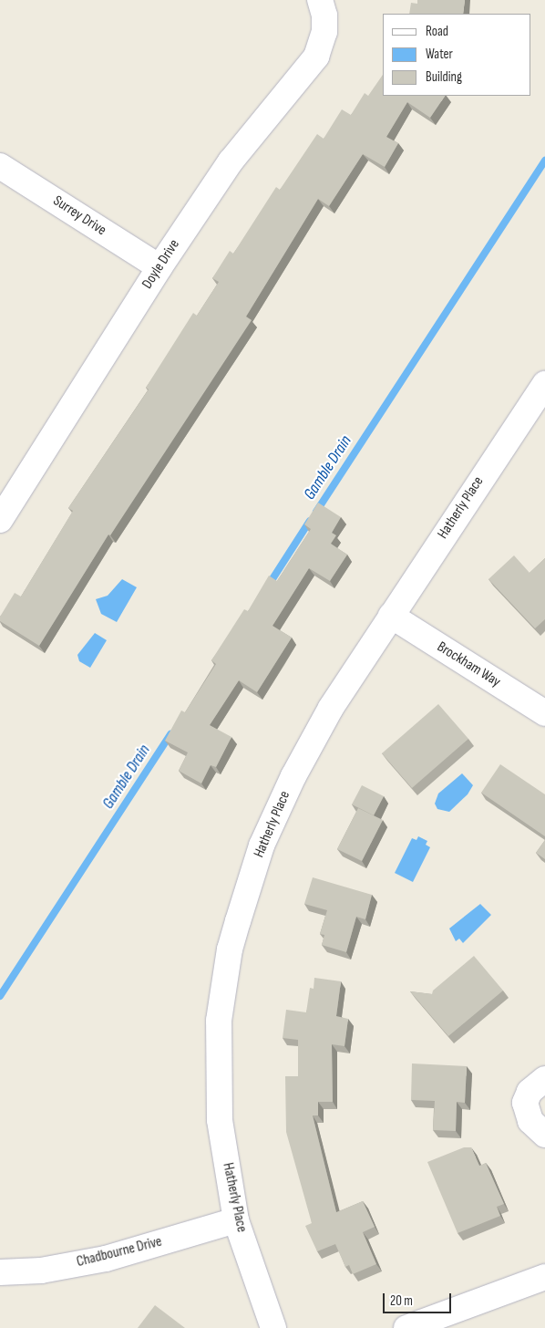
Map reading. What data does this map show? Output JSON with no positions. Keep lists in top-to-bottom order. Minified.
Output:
{"streets":{"street":["Surrey Drive","Doyle Drive","Hatherly Place","Brockham Way","Chadbourne Drive"]},"crossings":[["Surrey Drive","Doyle Drive"],["Hatherly Place","Brockham Way"],["Hatherly Place","Chadbourne Drive"]],"water":["Gamble Drain"],"legend":["Road","Water","Building"],"scale_bar":"20 m"}
